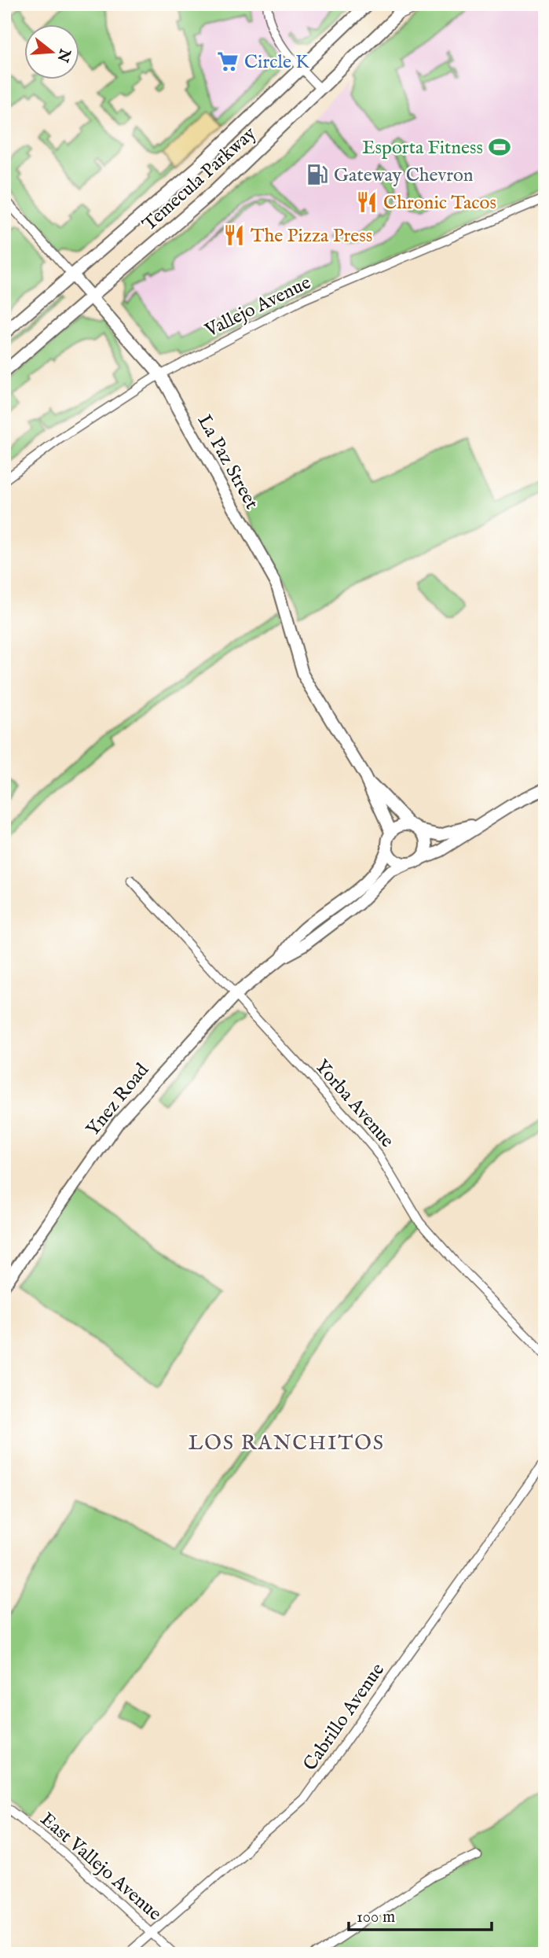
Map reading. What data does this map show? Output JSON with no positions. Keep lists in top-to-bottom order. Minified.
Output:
{"streets":{"main road":["Temecula Parkway","La Paz Street","Ynez Road"],"street":["Vallejo Avenue","Yorba Avenue","Cabrillo Avenue","East Vallejo Avenue"]},"crossings":[["Temecula Parkway","La Paz Street"],["Vallejo Avenue","La Paz Street"],["La Paz Street","Ynez Road"],["Ynez Road","Yorba Avenue"],["Cabrillo Avenue","East Vallejo Avenue"]],"districts":["LOS RANCHITOS"],"places":{"supermarket":["Circle K"],"sports":["Esporta Fitness"],"fuel station":["Gateway Chevron"],"restaurant":["Chronic Tacos","The Pizza Press"]},"scale_bar":"100 m","north":"right"}
